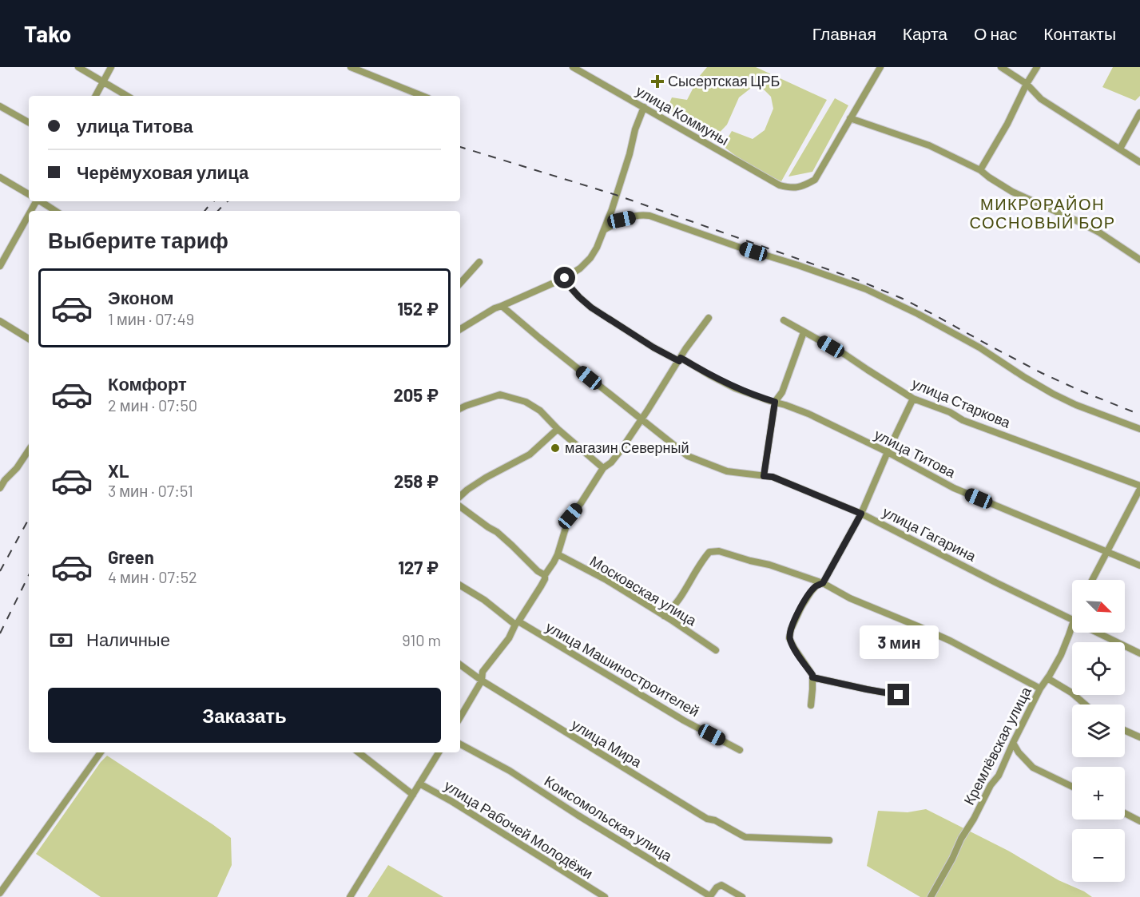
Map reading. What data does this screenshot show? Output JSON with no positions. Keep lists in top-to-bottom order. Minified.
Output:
{"streets":{"street":["улица Коммуны","улица Старкова","улица Титова","улица Гагарина","Московская улица","улица Машиностроителей","улица Мира","Кремлёвская улица","Комсомольская улица","улица Рабочей Молодёжи"]},"districts":["МИКРОРАЙОН СОСНОВЫЙ БОР"],"places":{"health":["Сысертская ЦРБ"],"other":["магазин Северный"]},"north":"bottom right","page":{"header":"Tako","nav":["Главная","Карта","О нас","Контакты"],"banner":["улица Титова","Черёмуховая улица"],"heading":"Выберите тариф","list":[{"name":"Эконом","note":"1 мин · 07:49","value":"152 ₽"},{"name":"Комфорт","note":"2 мин · 07:50","value":"205 ₽"},{"name":"XL","note":"3 мин · 07:51","value":"258 ₽"},{"name":"Green","note":"4 мин · 07:52","value":"127 ₽"}],"map_buttons":["+","−"],"pay":["Наличные","910 m"],"bubble":"3 мин","buttons":"Заказать"}}
